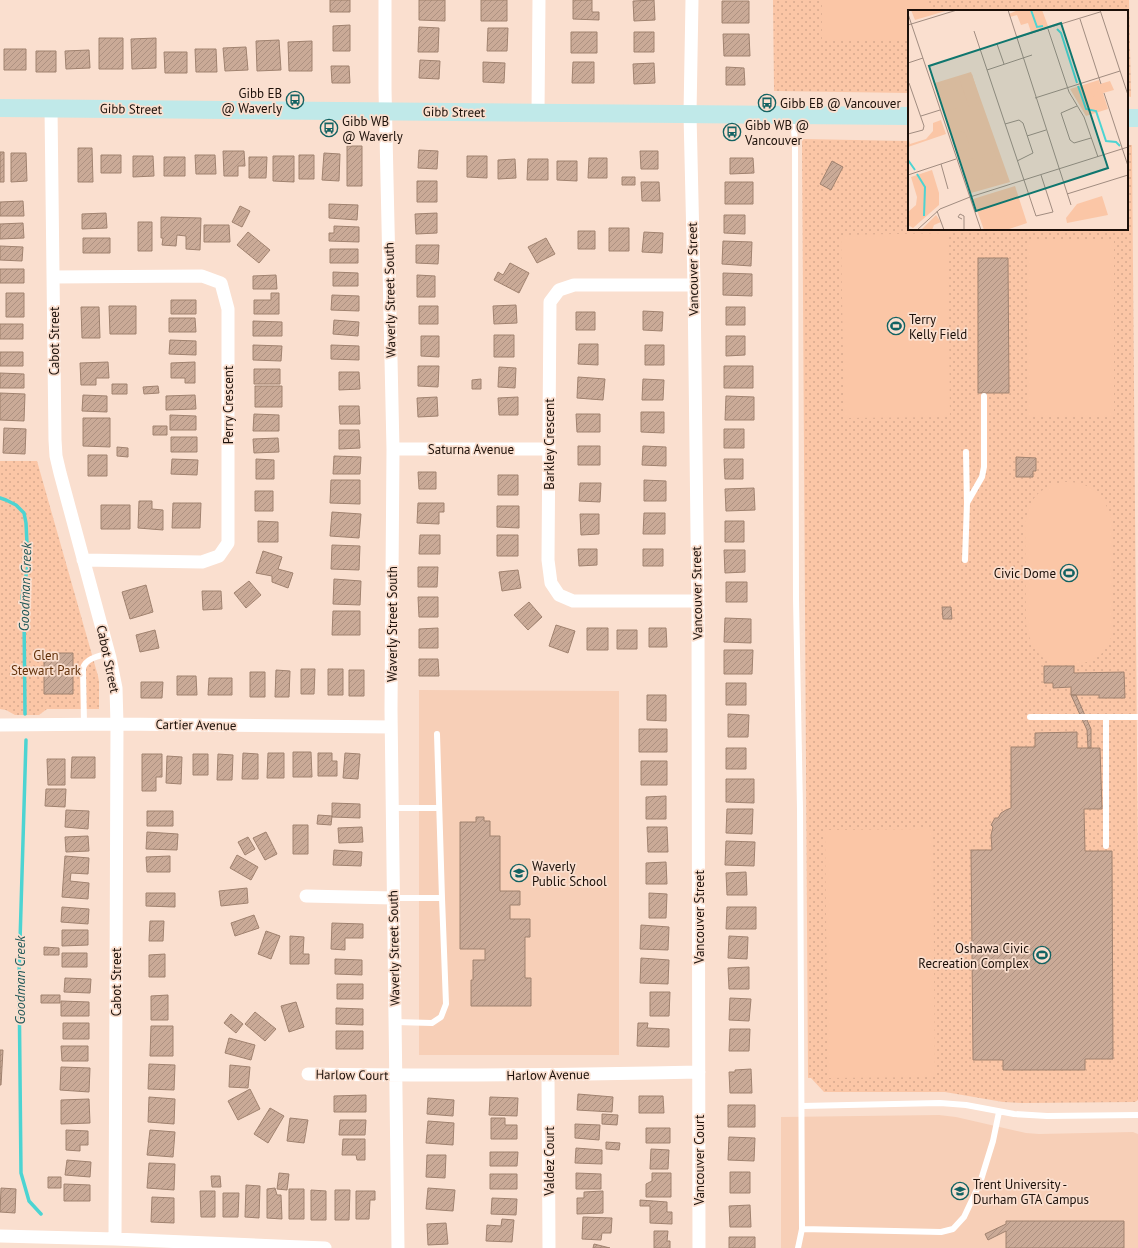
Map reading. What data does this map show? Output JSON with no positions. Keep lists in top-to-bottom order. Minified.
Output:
{"streets":{"main road":["Gibb Street"],"street":["Vancouver Street","Waverly Street South","Cabot Street","Perry Crescent","Barkley Crescent","Saturna Avenue","Cartier Avenue","Harlow Court","Harlow Avenue","Vancouver Court","Valdez Court"]},"crossings":[["Gibb Street","Vancouver Street"],["Gibb Street","Waverly Street South"],["Gibb Street","Cabot Street"],["Vancouver Street","Barkley Crescent"],["Vancouver Street","Harlow Avenue"],["Vancouver Street","Vancouver Court"],["Waverly Street South","Saturna Avenue"],["Waverly Street South","Cartier Avenue"],["Waverly Street South","Harlow Court"],["Waverly Street South","Harlow Avenue"],["Cabot Street","Perry Crescent"],["Cabot Street","Cartier Avenue"],["Barkley Crescent","Saturna Avenue"],["Harlow Court","Harlow Avenue"],["Harlow Avenue","Vancouver Court"],["Harlow Avenue","Valdez Court"]],"water":["Goodman Creek"],"parks":["Glen Stewart Park"],"places":{"bus stop":["Gibb EB @ Waverly","Gibb EB @ Vancouver","Gibb WB @ Waverly","Gibb WB @ Vancouver"],"sports":["Terry Kelly Field","Civic Dome","Oshawa Civic Recreation Complex"],"school or university":["Waverly Public School","Trent University - Durham GTA Campus"]}}
